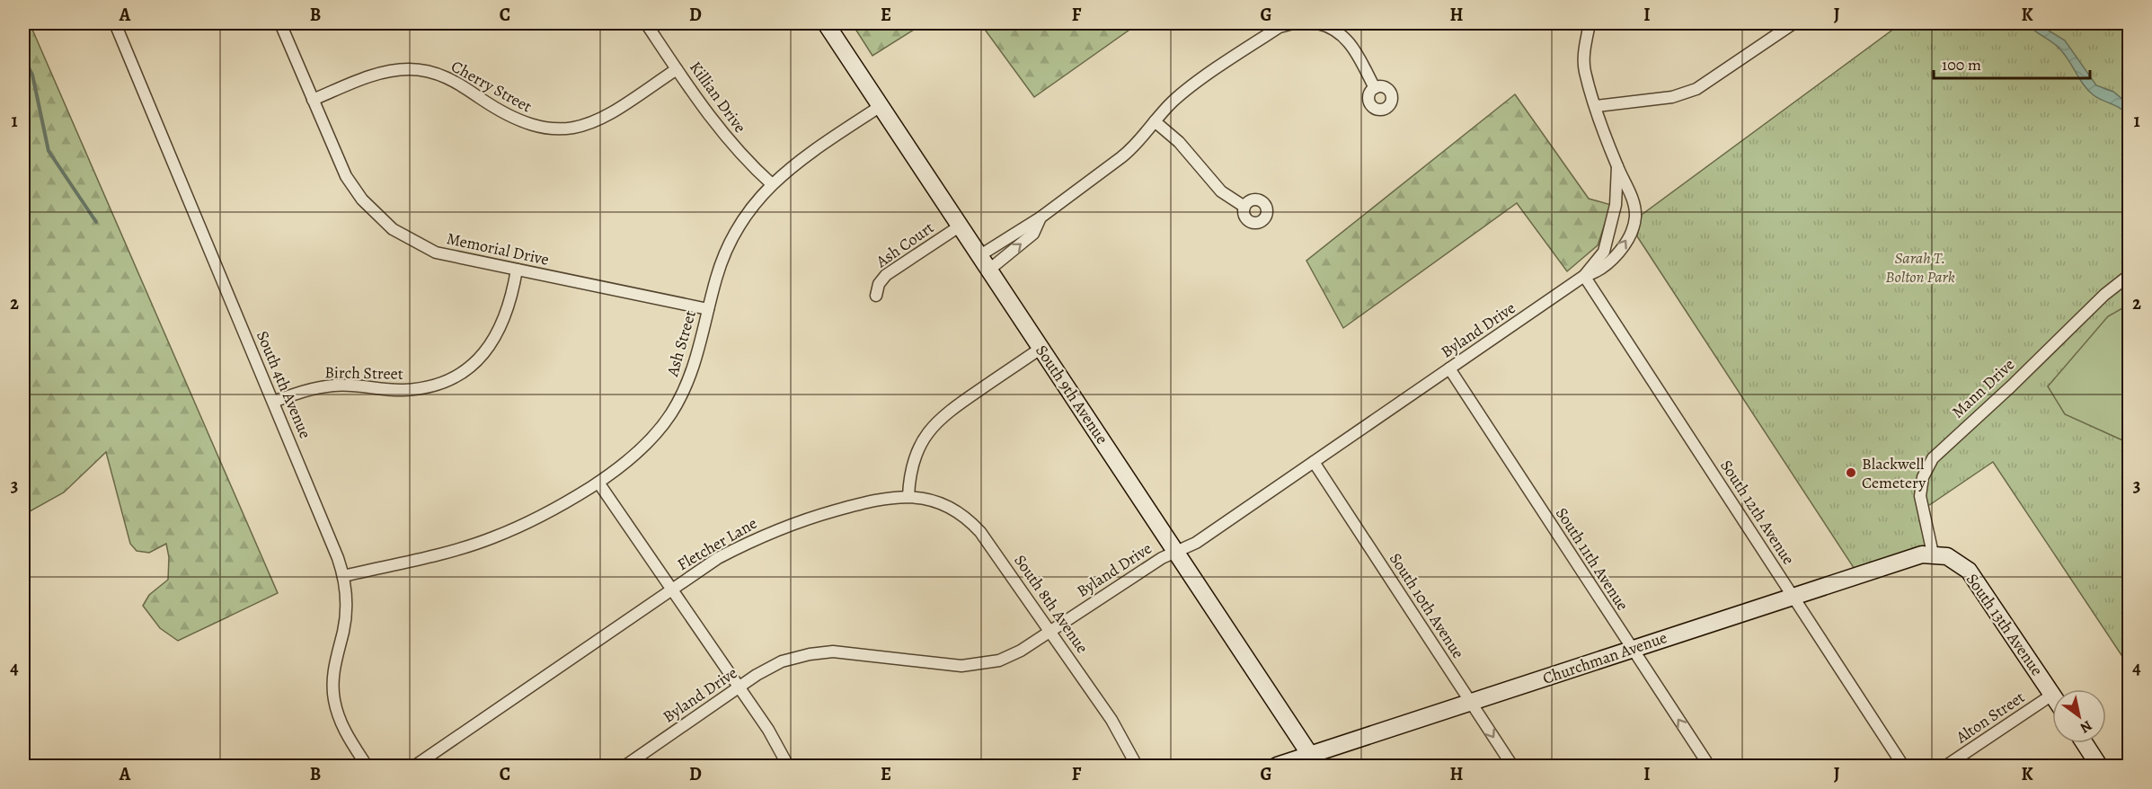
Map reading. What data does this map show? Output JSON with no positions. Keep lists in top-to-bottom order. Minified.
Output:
{"streets":{"street":["Cherry Street","Killian Drive","Ash Court","Memorial Drive","Byland Drive","Ash Street","Birch Street","South 4th Avenue","Mann Drive","South 9th Avenue","South 12th Avenue","Fletcher Lane","South 11th Avenue","South 8th Avenue","South 10th Avenue","South 13th Avenue","Churchman Avenue","Alton Street"]},"crossings":[["Cherry Street","Killian Drive"],["Cherry Street","Memorial Drive"],["Killian Drive","Ash Street"],["Ash Court","South 9th Avenue"],["Memorial Drive","Ash Street"],["Memorial Drive","Birch Street"],["Byland Drive","South 9th Avenue"],["Byland Drive","South 12th Avenue"],["Byland Drive","South 11th Avenue"],["Byland Drive","South 8th Avenue"],["Byland Drive","South 10th Avenue"],["Ash Street","South 4th Avenue"],["Ash Street","South 9th Avenue"],["Birch Street","South 4th Avenue"],["Mann Drive","South 13th Avenue"],["Mann Drive","Churchman Avenue"],["South 9th Avenue","Churchman Avenue"],["South 12th Avenue","Churchman Avenue"],["Fletcher Lane","South 8th Avenue"],["South 11th Avenue","Churchman Avenue"],["South 10th Avenue","Churchman Avenue"],["South 13th Avenue","Churchman Avenue"],["South 13th Avenue","Alton Street"]],"parks":["Sarah T. Bolton Park"],"places":["Blackwell Cemetery"],"scale_bar":"100 m","north":"bottom right","grid":{"columns":["A","B","C","D","E","F","G","H","I","J","K"],"rows":["1","2","3","4"]}}
